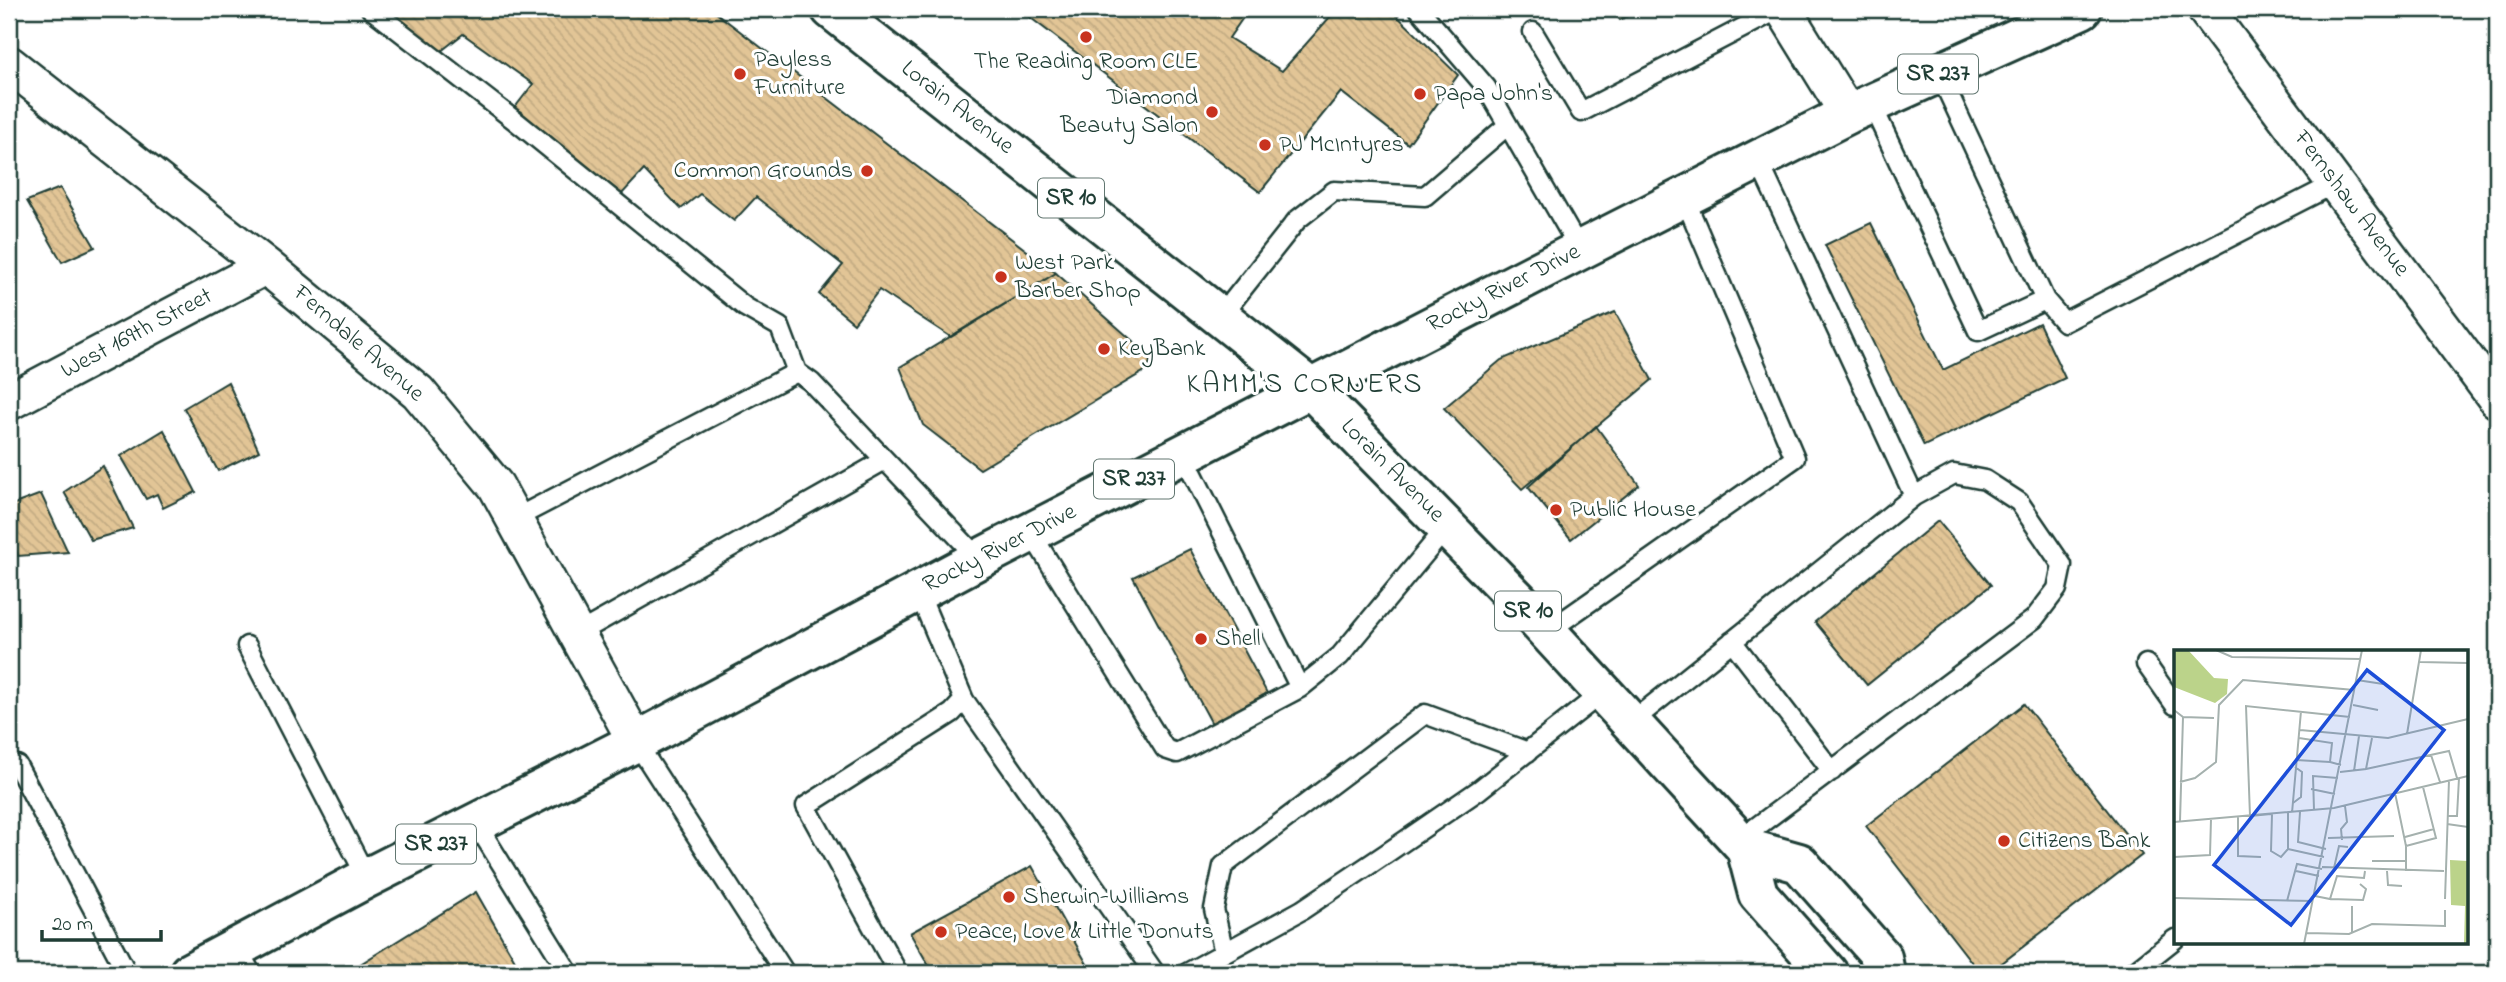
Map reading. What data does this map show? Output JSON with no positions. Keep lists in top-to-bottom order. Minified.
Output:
{"streets":{"main road":["SR 237","Lorain Avenue","SR 10","Rocky River Drive"],"street":["Fernshaw Avenue","West 169th Street","Ferndale Avenue"]},"crossings":[["Lorain Avenue","Rocky River Drive"],["Rocky River Drive","Ferndale Avenue"],["West 169th Street","Ferndale Avenue"]],"districts":["KAMM'S CORNERS"],"places":["The Reading Room CLE","Payless Furniture","Papa John's","Diamond Beauty Salon","PJ McIntyres","Common Grounds","West Park Barber Shop","KeyBank","Public House","Shell","Citizens Bank","Sherwin-Williams","Peace, Love & Little Donuts"],"scale_bar":"20 m"}
